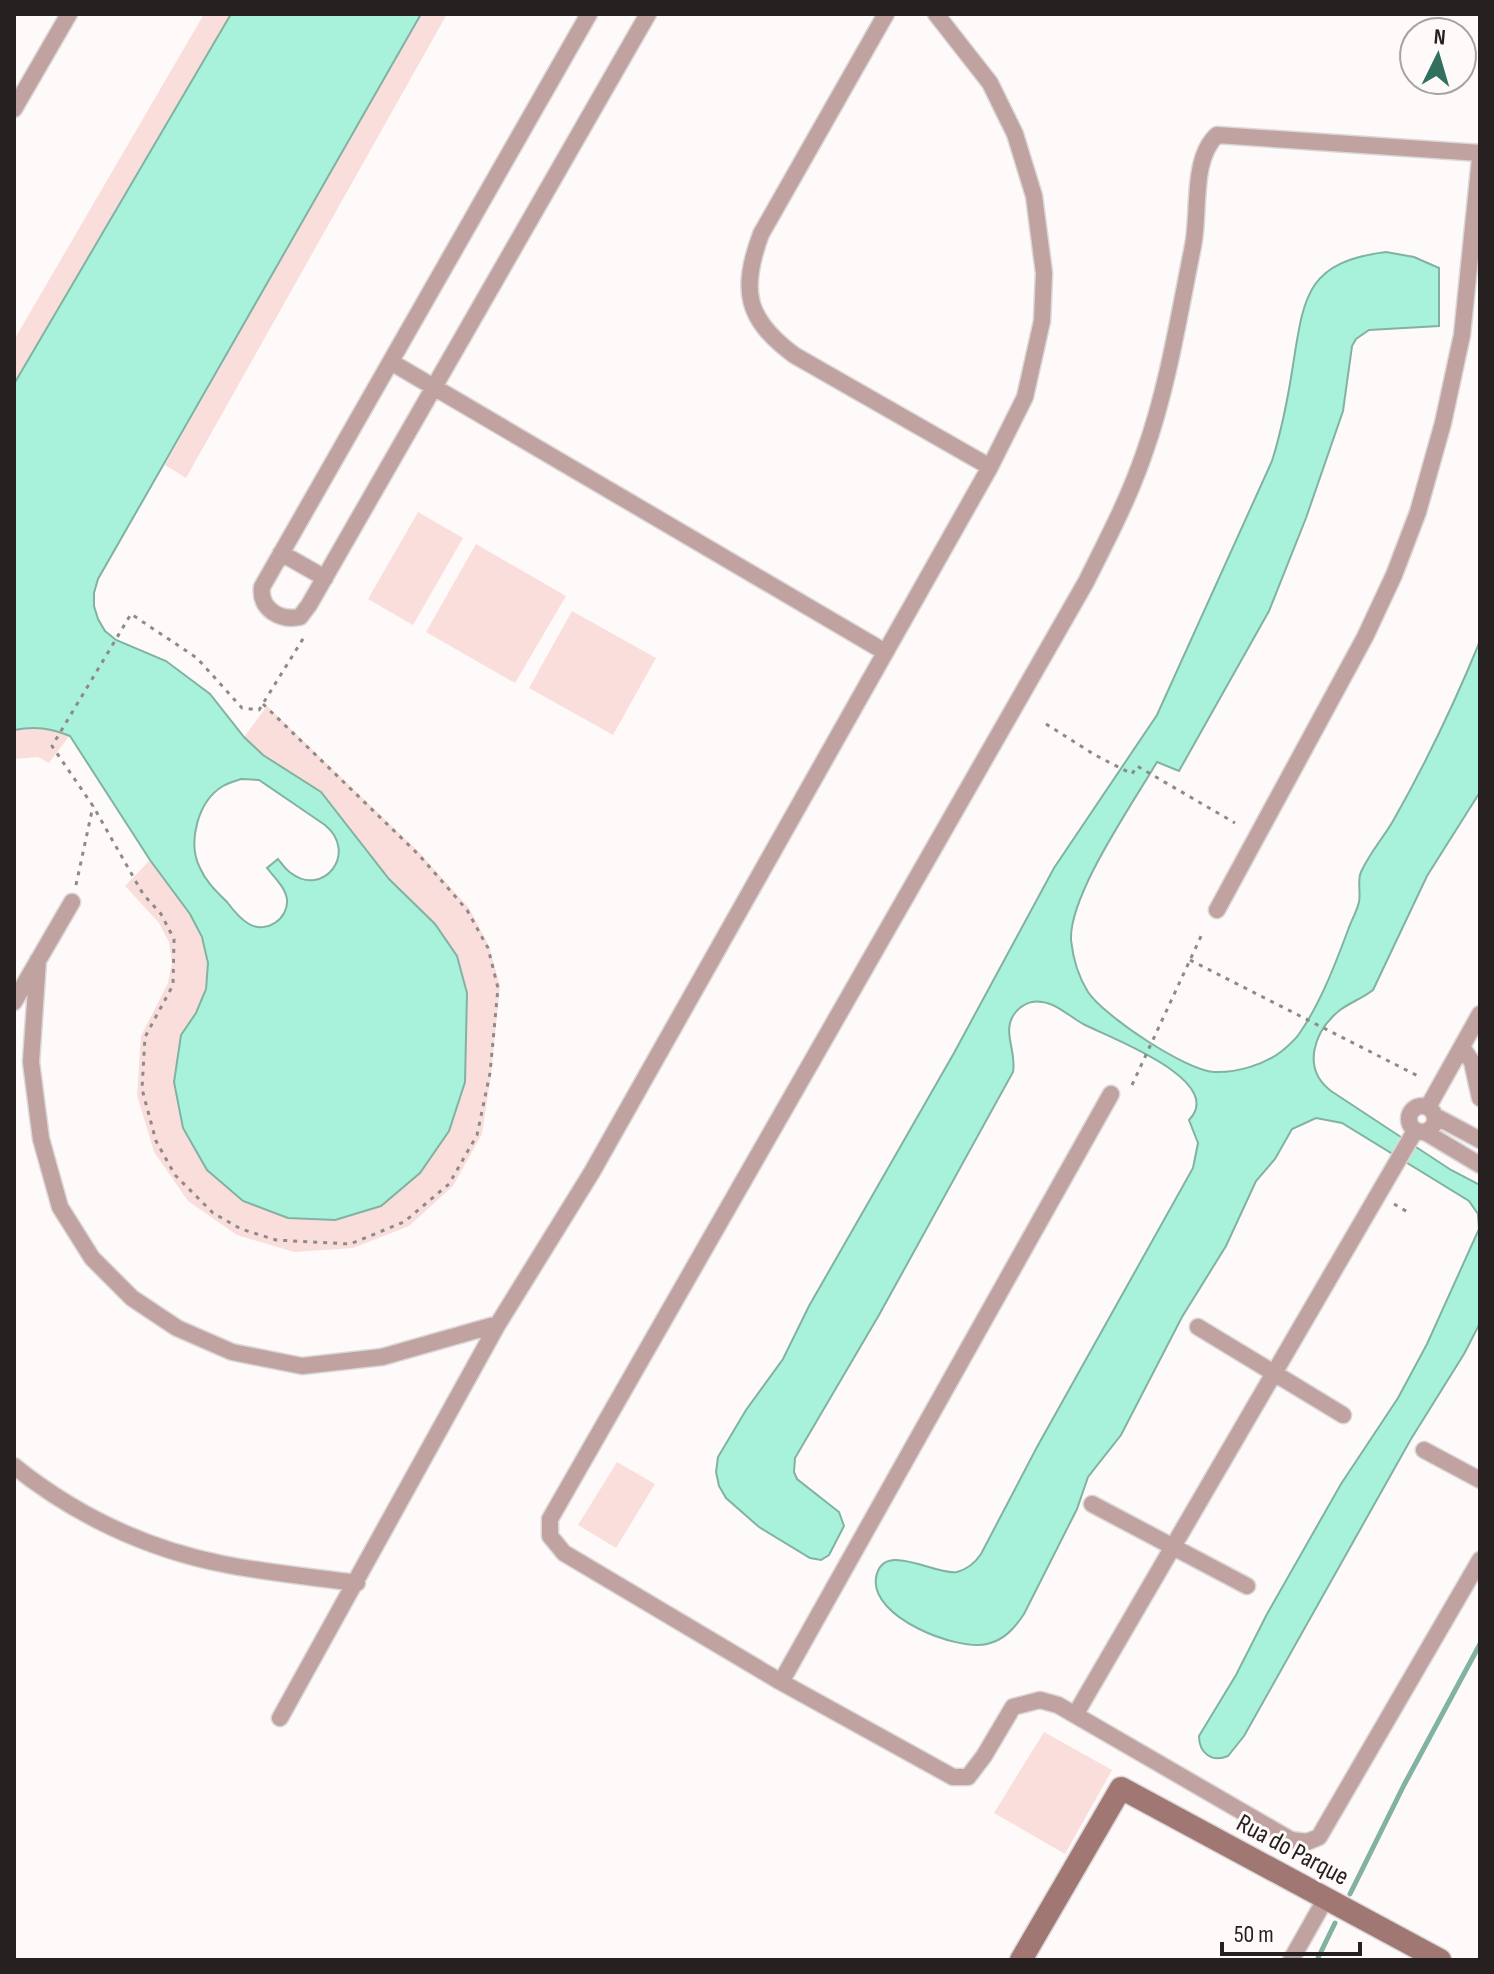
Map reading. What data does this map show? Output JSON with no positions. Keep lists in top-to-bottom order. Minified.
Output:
{"streets":{"street":["Rua do Parque"]},"scale_bar":"50 m","north":"top"}
